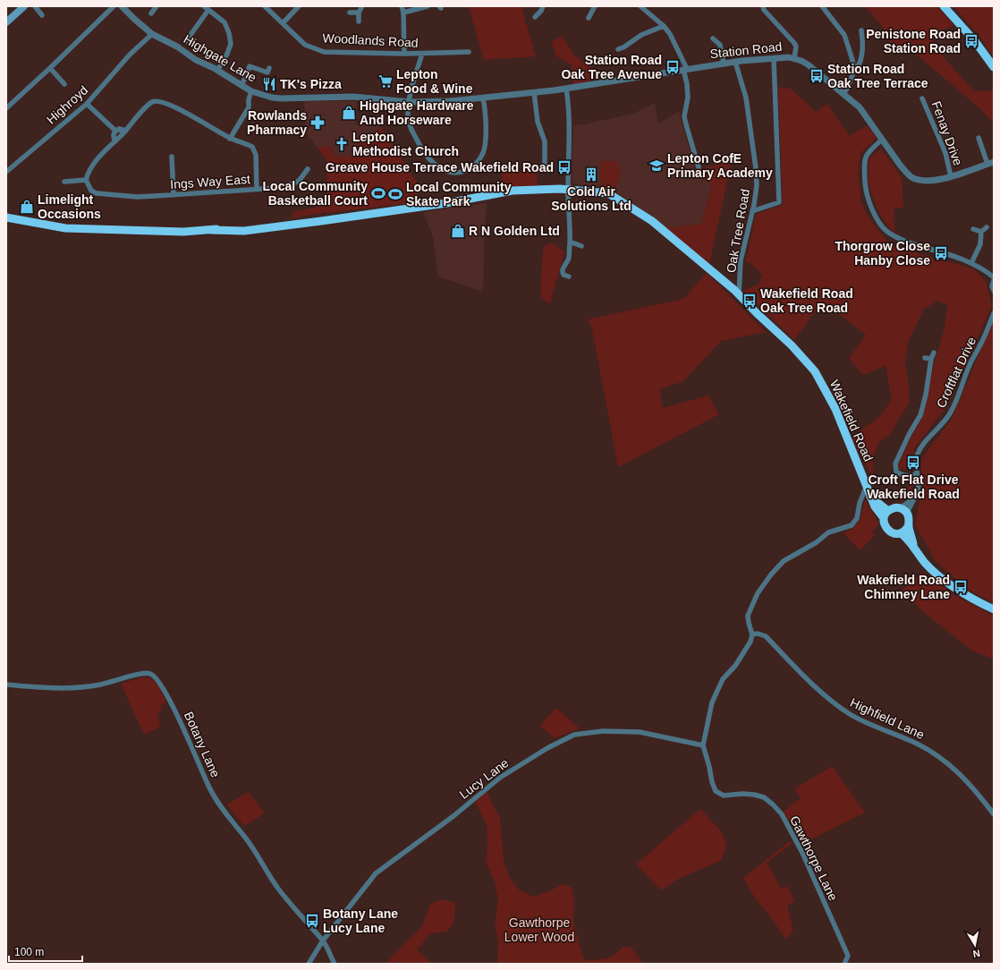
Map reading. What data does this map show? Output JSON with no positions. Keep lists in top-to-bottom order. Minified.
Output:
{"streets":{"highway":["Wakefield Road"],"street":["Woodlands Road","Station Road","Highgate Lane","Highroyd","Fenay Drive","Ings Way East","Oak Tree Road","Croftflat Drive","Highfield Lane","Botany Lane","Lucy Lane","Gawthorpe Lane"]},"crossings":[["Station Road","Highgate Lane"],["Station Road","Fenay Drive"],["Station Road","Oak Tree Road"],["Highgate Lane","Highroyd"],["Oak Tree Road","Wakefield Road"],["Croftflat Drive","Wakefield Road"],["Botany Lane","Lucy Lane"],["Lucy Lane","Gawthorpe Lane"]],"parks":["Gawthorpe Lower Wood"],"places":{"bus stop":["Penistone Road Station Road","Station Road Oak Tree Avenue","Station Road Oak Tree Terrace","Greave House Terrace Wakefield Road","Thorgrow Close Hanby Close","Wakefield Road Oak Tree Road","Croft Flat Drive Wakefield Road","Wakefield Road Chimney Lane","Botany Lane Lucy Lane"],"supermarket":["Lepton Food & Wine"],"restaurant":["TK's Pizza"],"shop":["Highgate Hardware And Horseware","Limelight Occasions","R N Golden Ltd"],"pharmacy":["Rowlands Pharmacy"],"church":["Lepton Methodist Church"],"school or university":["Lepton CofE Primary Academy"],"building":["Cold Air Solutions Ltd"],"sports":["Local Community Basketball Court","Local Community Skate Park"]},"scale_bar":"100 m","north":"bottom"}
